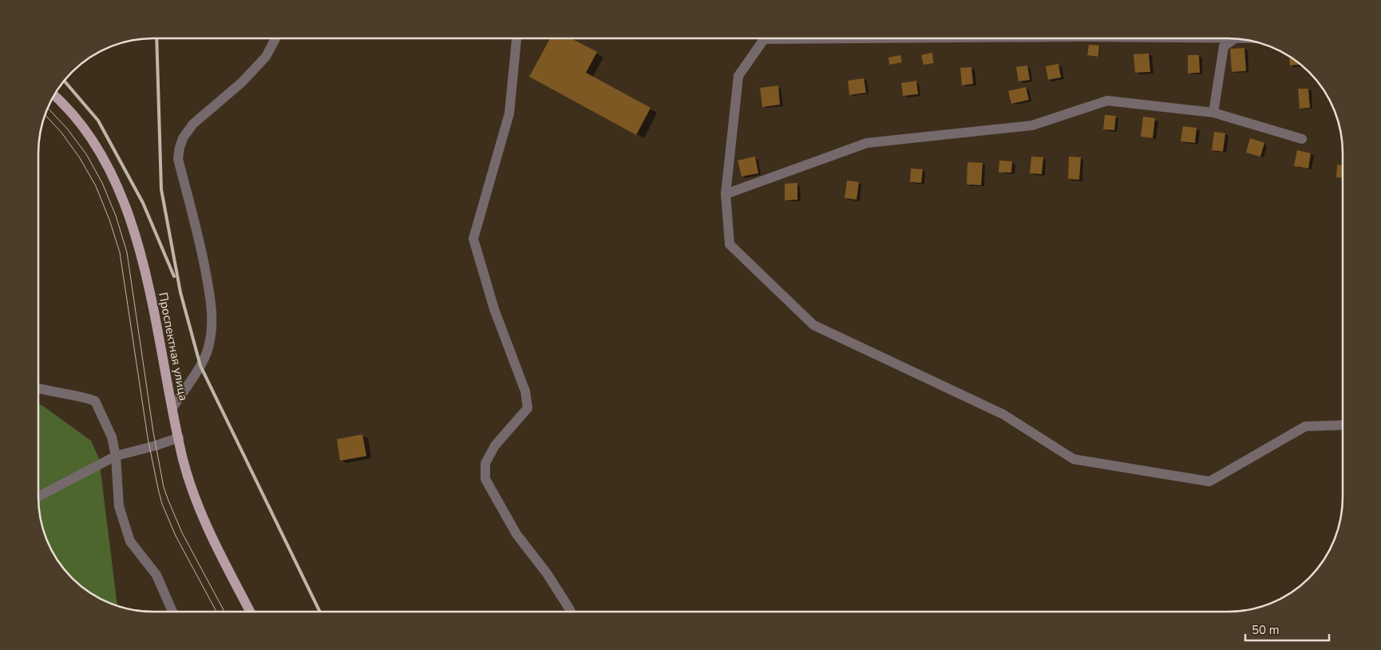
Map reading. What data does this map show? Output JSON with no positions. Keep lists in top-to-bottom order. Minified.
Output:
{"streets":{"main road":["Проспектная улица"]},"scale_bar":"50 m"}
